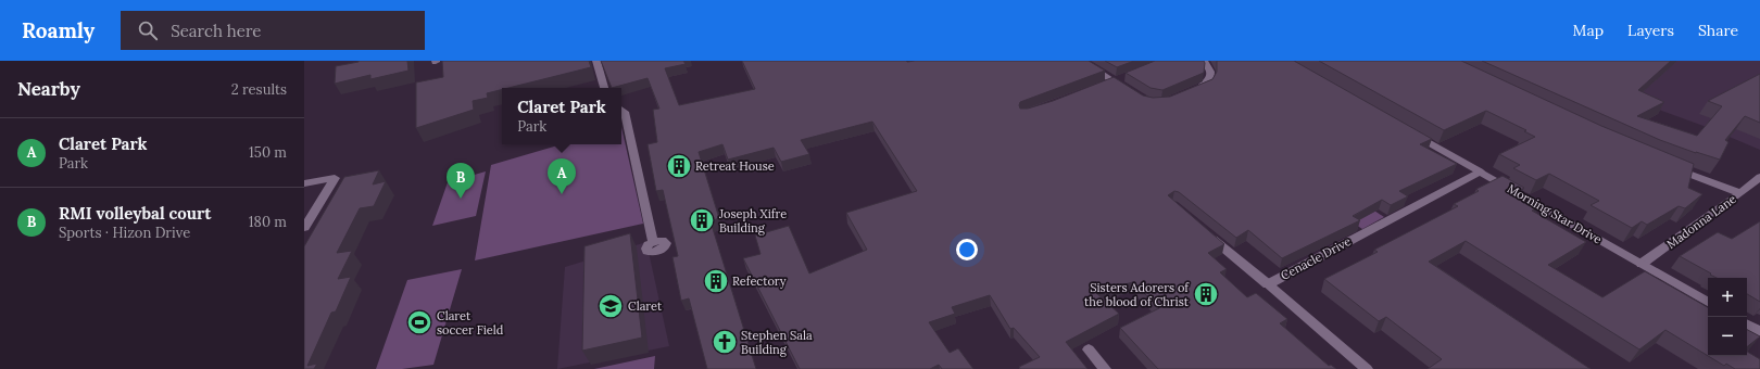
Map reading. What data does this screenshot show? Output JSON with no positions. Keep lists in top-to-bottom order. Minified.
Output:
{"streets":{"street":["Morning Star Drive","Madonna Lane","Cenacle Drive"]},"crossings":[["Morning Star Drive","Madonna Lane"],["Morning Star Drive","Cenacle Drive"]],"places":{"building":["Retreat House","Joseph Xifre Building","Refectory","Sisters Adorers of the blood of Christ"],"school or university":["Claret"],"sports":["Claret soccer Field"],"church":["Stephen Sala Building"]},"page":{"header":"Roamly","search":"Search here","nav":["Map","Layers","Share"],"heading":["Nearby","2 results"],"popup":["Claret Park","Park"],"list":[{"mark":"A","name":"Claret Park","note":"Park","value":"150 m"},{"mark":"B","name":"RMI volleybal court","note":"Sports · Hizon Drive","value":"180 m"}],"pins":["A","B"],"map_buttons":["+","−"]}}
